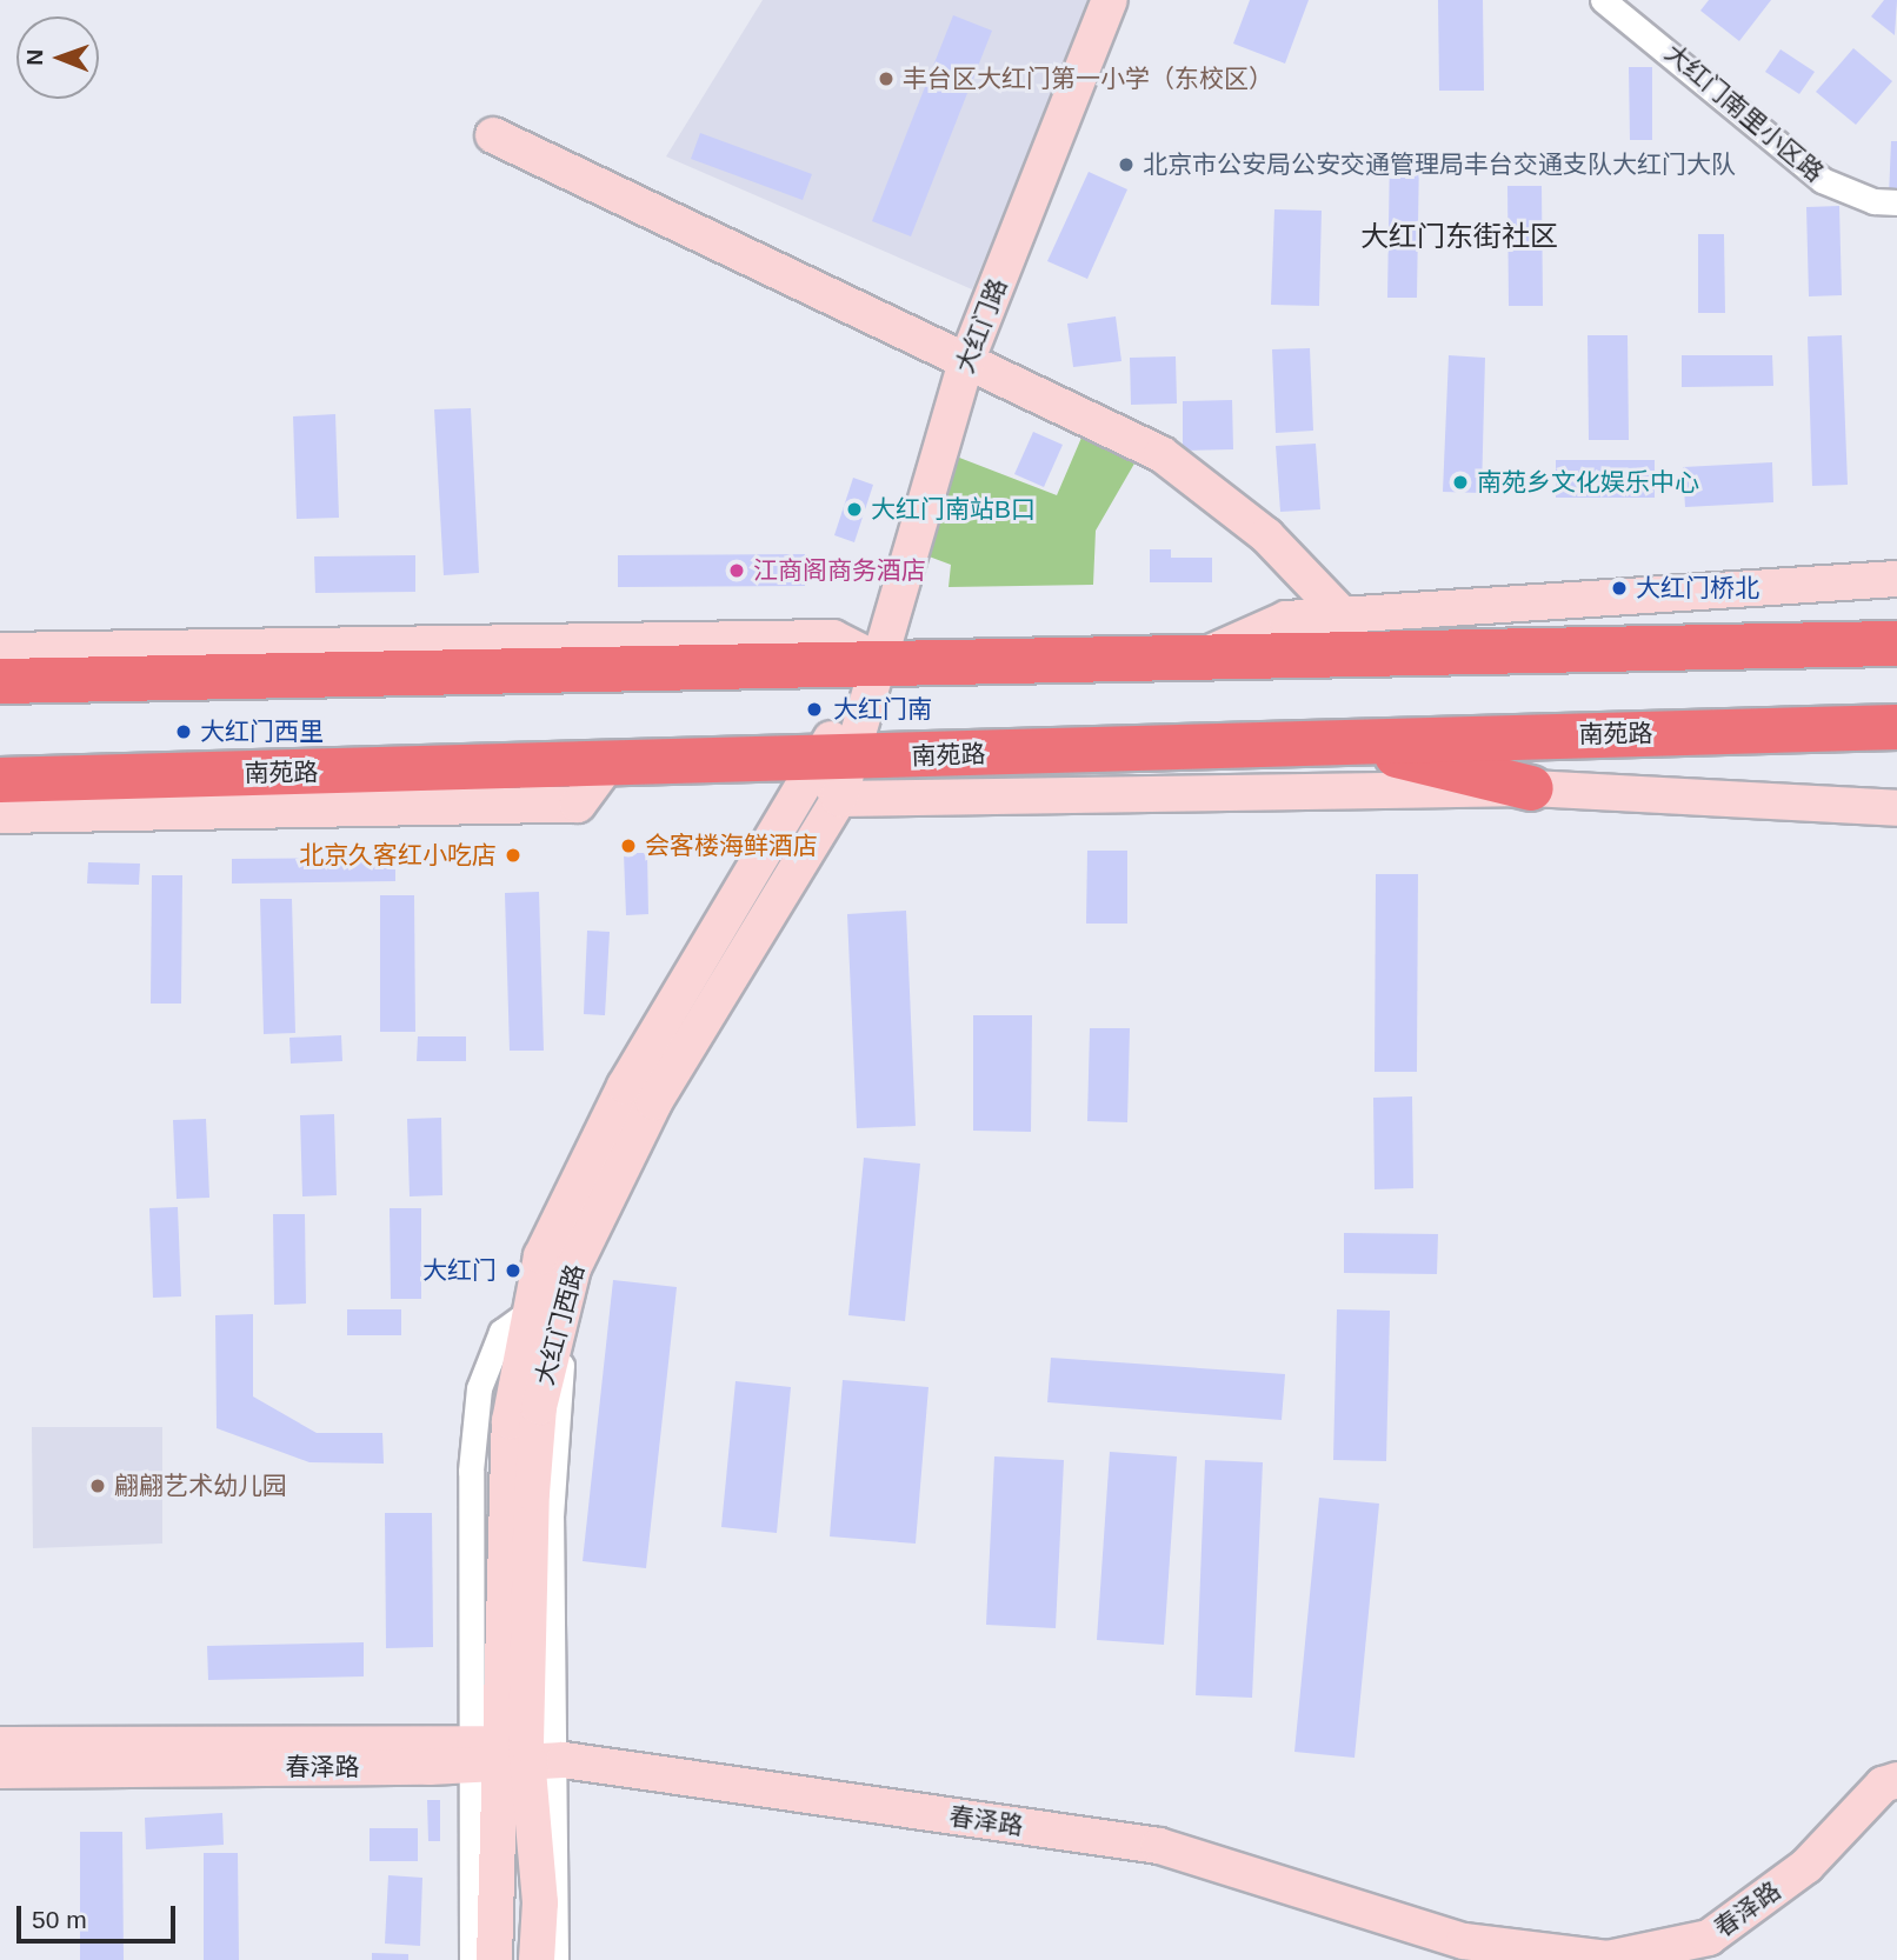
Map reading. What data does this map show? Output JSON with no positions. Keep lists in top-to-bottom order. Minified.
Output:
{"streets":{"highway":["南苑路"],"street":["大红门南里小区路","大红门路","大红门西路","春泽路"]},"crossings":[["大红门路","南苑路"],["大红门路","大红门西路"],["南苑路","大红门西路"],["大红门西路","春泽路"]],"districts":["大红门东街社区"],"places":["丰台区大红门第一小学（东校区）","北京市公安局公安交通管理局丰台交通支队大红门大队","南苑乡文化娱乐中心","大红门南站B口","江商阁商务酒店","大红门桥北","大红门南","大红门西里","会客楼海鲜酒店","北京久客红小吃店","大红门","翩翩艺术幼儿园"],"scale_bar":"50 m","north":"left"}
